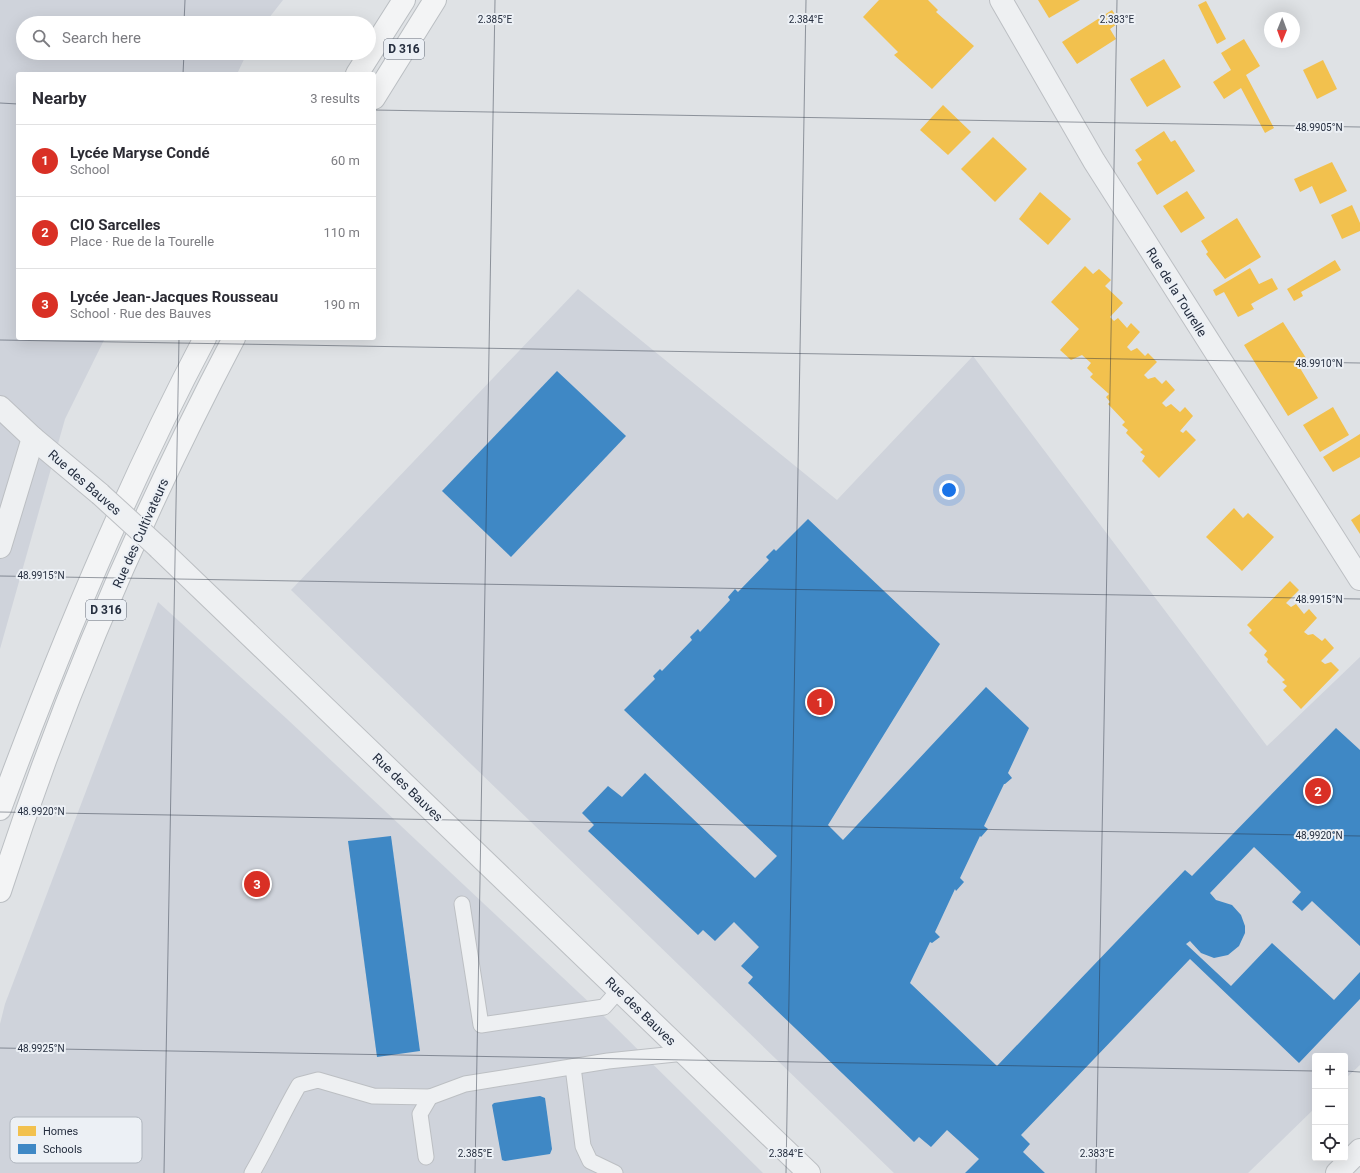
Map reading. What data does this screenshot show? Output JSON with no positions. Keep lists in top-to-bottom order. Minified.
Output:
{"streets":{"main road":["D 316","Rue des Cultivateurs"],"street":["Rue de la Tourelle","Rue des Bauves"]},"legend":["Homes","Schools"],"north":"bottom","page":{"search":"Search here","heading":["Nearby","3 results"],"list":[{"mark":"1","name":"Lycée Maryse Condé","note":"School","value":"60 m"},{"mark":"2","name":"CIO Sarcelles","note":"Place · Rue de la Tourelle","value":"110 m"},{"mark":"3","name":"Lycée Jean-Jacques Rousseau","note":"School · Rue des Bauves","value":"190 m"}],"pins":["1","2","3"],"map_buttons":["+","−"]},"coordinates":["2.385°E","2.384°E","2.383°E","48.9905°N","48.9910°N","48.9915°N","48.9920°N","48.9925°N"]}
